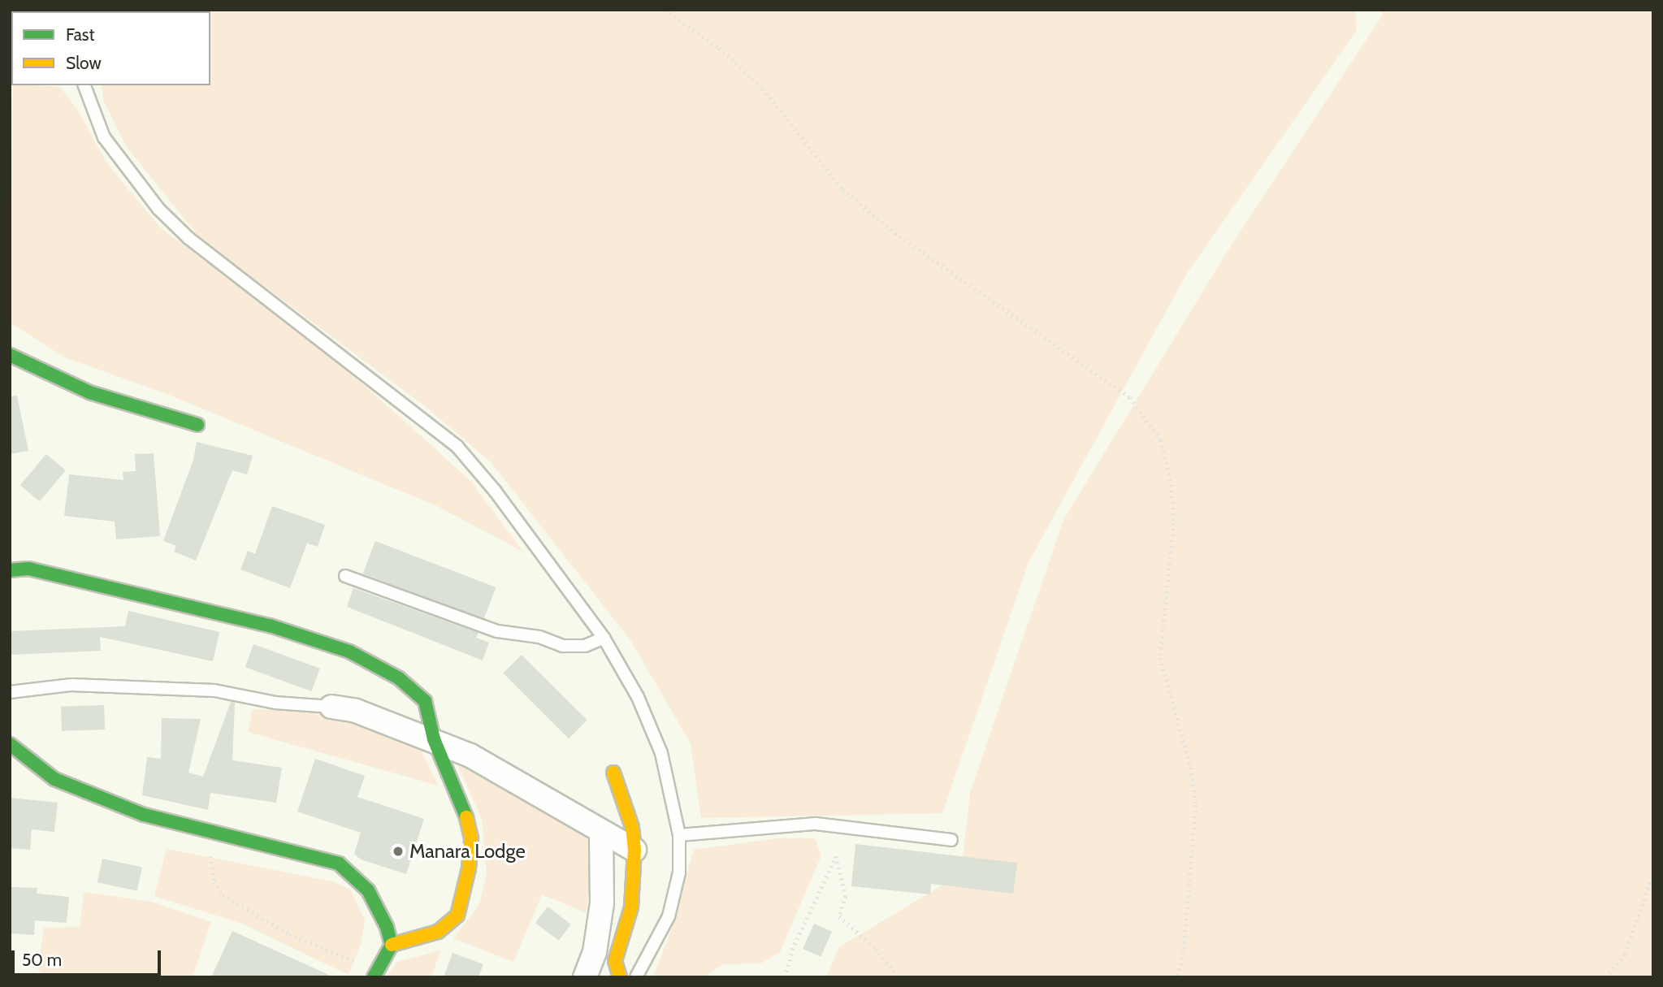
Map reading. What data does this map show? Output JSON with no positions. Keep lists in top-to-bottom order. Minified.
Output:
{"places":["Manara Lodge"],"legend":["Fast","Slow"],"scale_bar":"50 m"}
